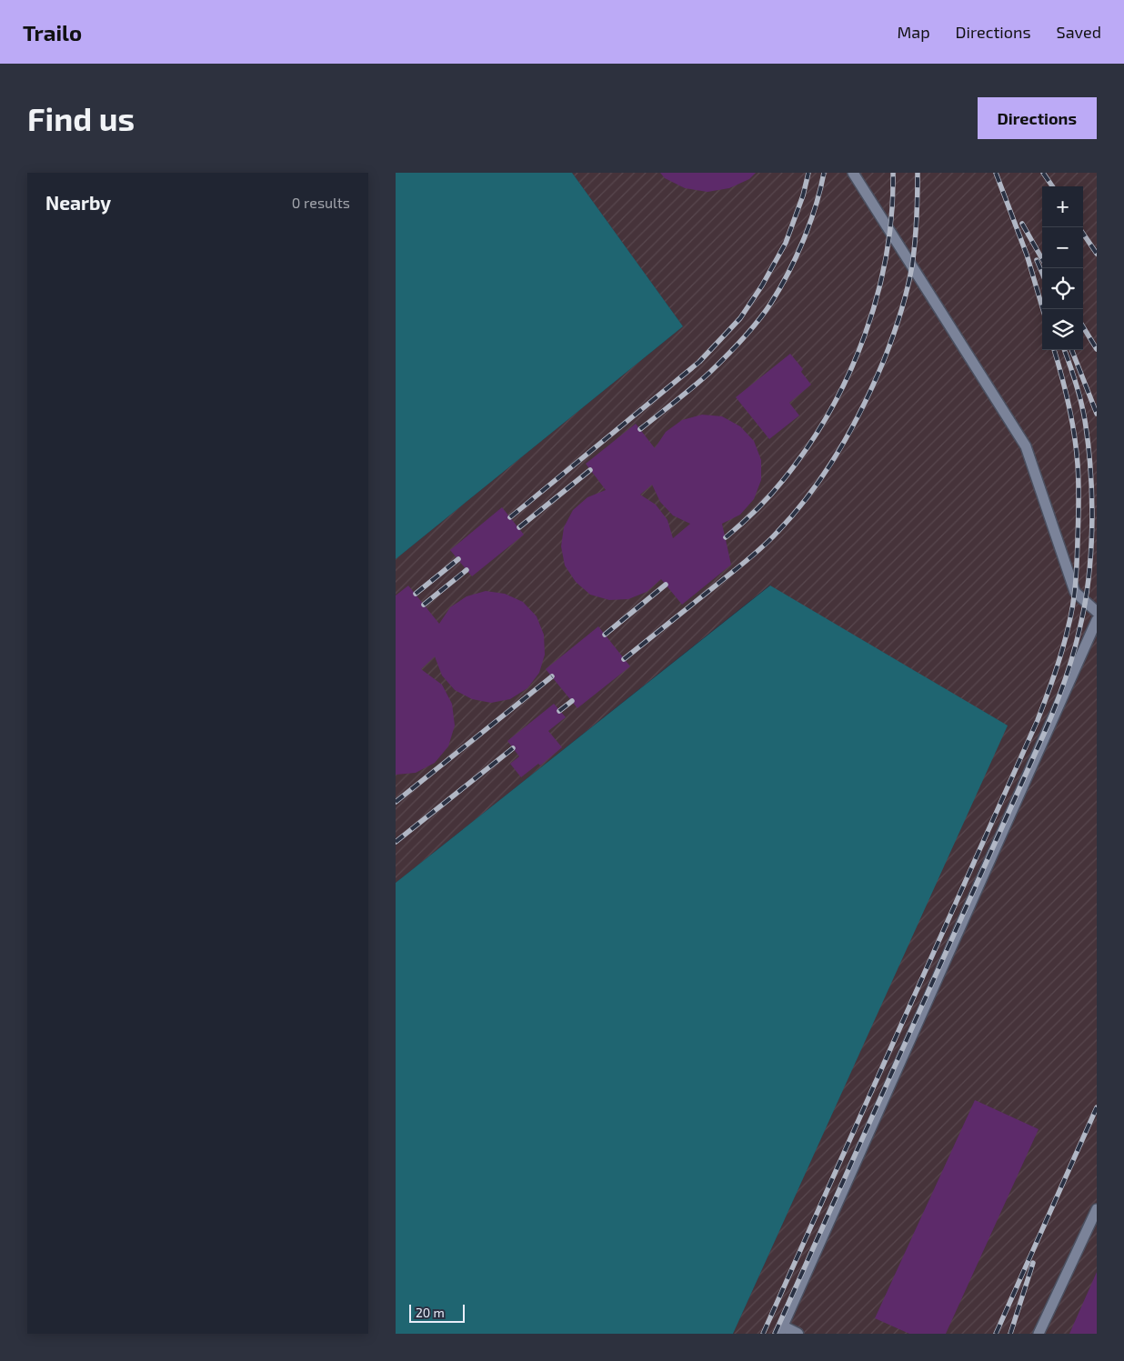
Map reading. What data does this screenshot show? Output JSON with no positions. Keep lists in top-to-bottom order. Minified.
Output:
{"scale_bar":"20 m","page":{"header":"Trailo","nav":["Map","Directions","Saved"],"buttons":"Directions","title":"Find us","heading":["Nearby","0 results"],"map_buttons":["+","−"],"scale":"20 m"}}
